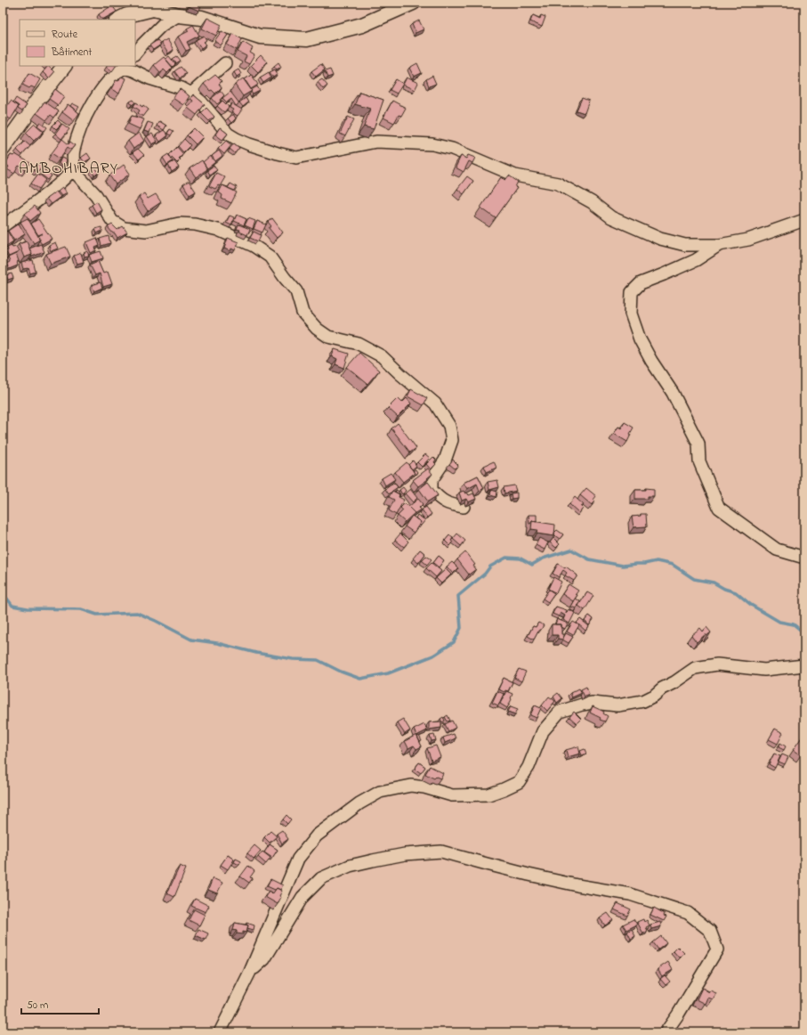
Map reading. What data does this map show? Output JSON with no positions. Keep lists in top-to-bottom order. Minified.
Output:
{"districts":["AMBOHIBARY"],"legend":["Route","Bâtiment"],"scale_bar":"50 m"}
